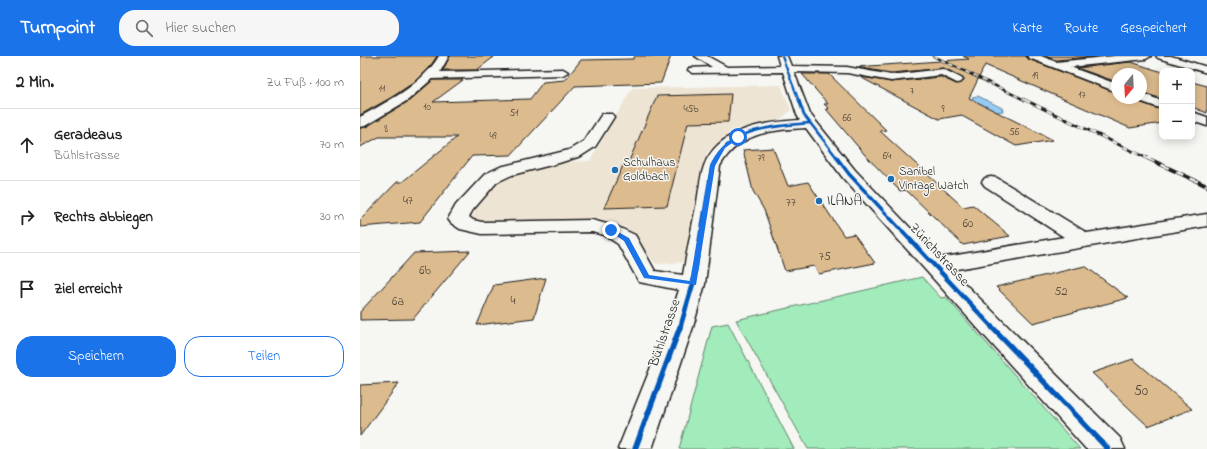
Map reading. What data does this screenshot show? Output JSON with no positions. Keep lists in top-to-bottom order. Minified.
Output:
{"streets":{"street":["Zürichstrasse","Bühlstrasse"]},"crossings":[["Zürichstrasse","Bühlstrasse"]],"places":["Schulhaus Goldbach","Sanibel Vintage Watch","ILANA"],"house_numbers":["19","11","7","17","10","45b","9","51","66","8","56","49","64","79","47","77","60","75","6b","52","4","6a","50"],"north":"bottom","page":{"header":"Turnpoint","search":"Hier suchen","nav":["Karte","Route","Gespeichert"],"heading":["2 Min.","Zu Fuß · 100 m"],"map_buttons":["+","−"],"list":[["Geradeaus","Bühlstrasse","70 m"],["Rechts abbiegen","30 m"],"Ziel erreicht"],"buttons":["Speichern","Teilen"]}}
